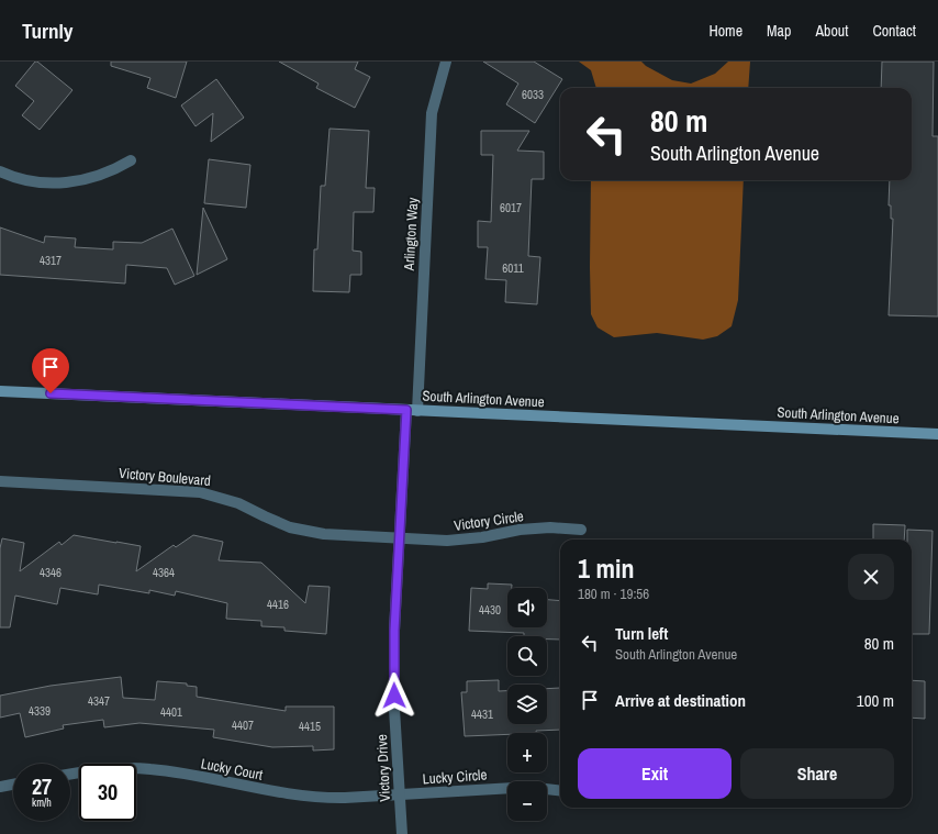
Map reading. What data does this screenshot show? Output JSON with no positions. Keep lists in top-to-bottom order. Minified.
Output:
{"streets":{"main road":["South Arlington Avenue"],"street":["Arlington Way","Victory Boulevard","Victory Circle","Victory Drive","Lucky Court","Lucky Circle"]},"crossings":[["Arlington Way","South Arlington Avenue"],["Arlington Way","Victory Drive"],["South Arlington Avenue","Victory Drive"],["Victory Boulevard","Victory Circle"],["Victory Boulevard","Victory Drive"],["Victory Circle","Victory Drive"],["Victory Drive","Lucky Court"],["Victory Drive","Lucky Circle"],["Lucky Court","Lucky Circle"]],"house_numbers":["6033","6017","4317","6011","4346","4364","4416","4430","4347","4339","4401","4431","4407","4415"],"page":{"header":"Turnly","nav":["Home","Map","About","Contact"],"turn":["80 m","South Arlington Avenue"],"heading":["1 min","180 m · 19:56"],"map_buttons":["+","−"],"list":[{"name":"Turn left","note":"South Arlington Avenue","value":"80 m"},{"name":"Arrive at destination","value":"100 m"}],"buttons":["Exit","Share"],"speed":"27 km/h","limit":"30"}}
